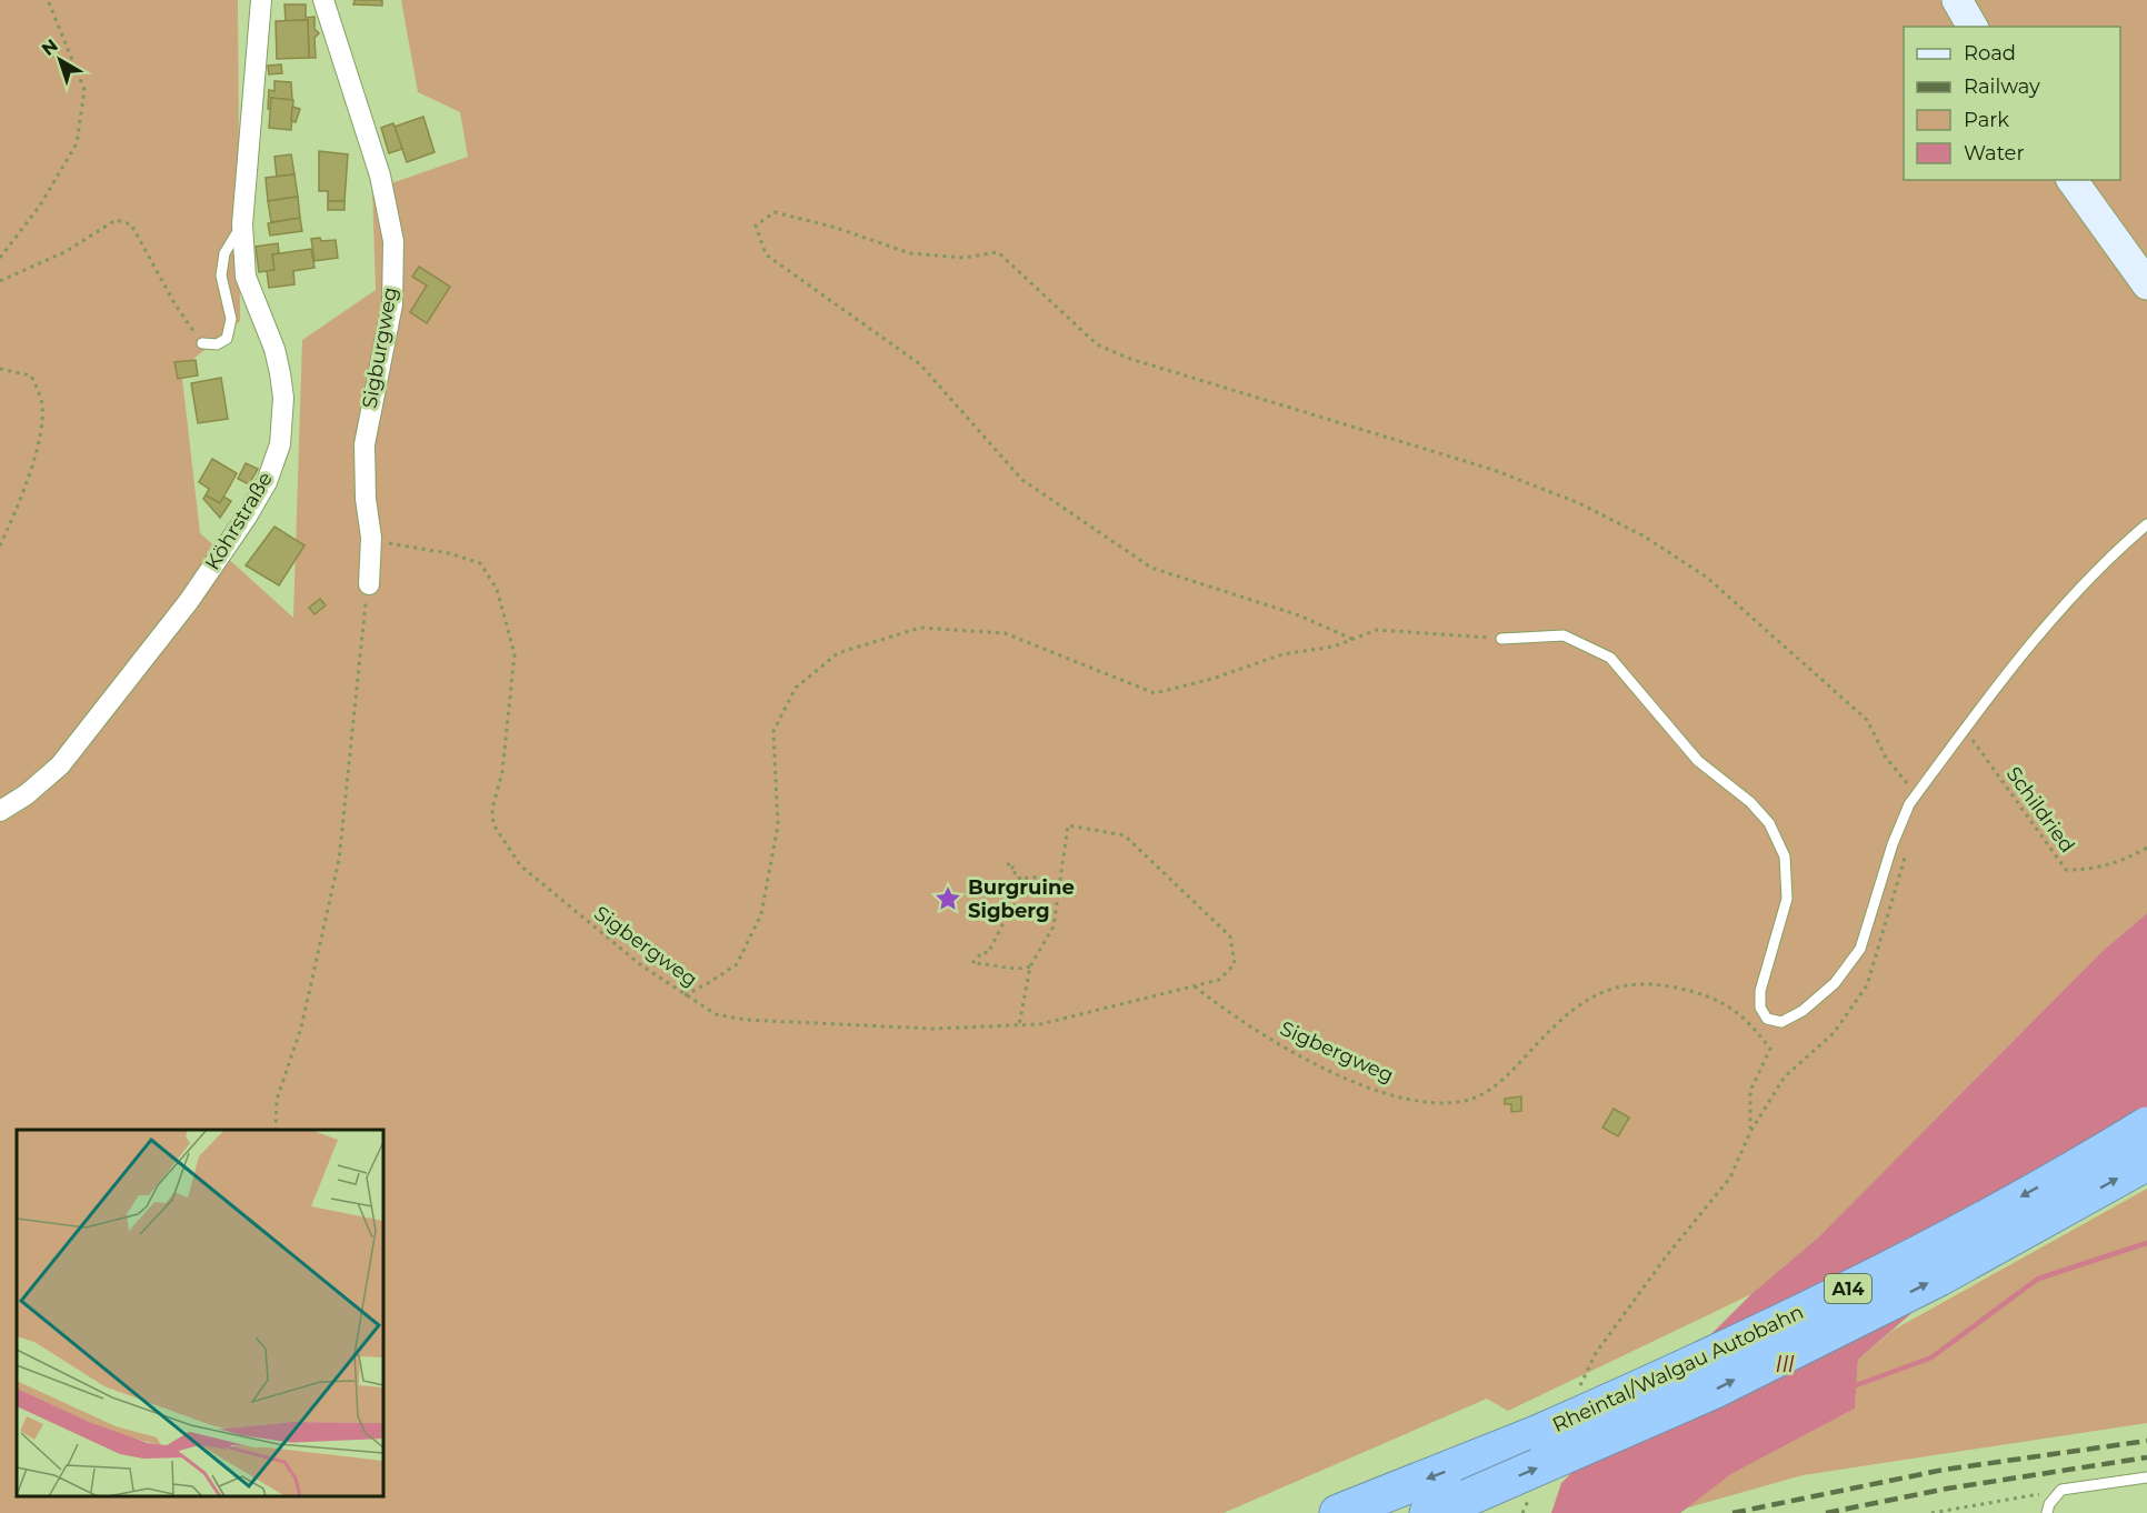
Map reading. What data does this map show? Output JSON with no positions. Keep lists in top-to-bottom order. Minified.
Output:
{"streets":{"highway":["A14","Rheintal/Walgau Autobahn"],"street":["Sigburgweg","Köhrstraße"],"path":["Schildried","Sigbergweg"]},"crossings":[["Sigburgweg","Sigbergweg"]],"water":["Ill"],"places":{"place":["Burgruine Sigberg"]},"legend":["Road","Railway","Park","Water"],"north":"top left"}
